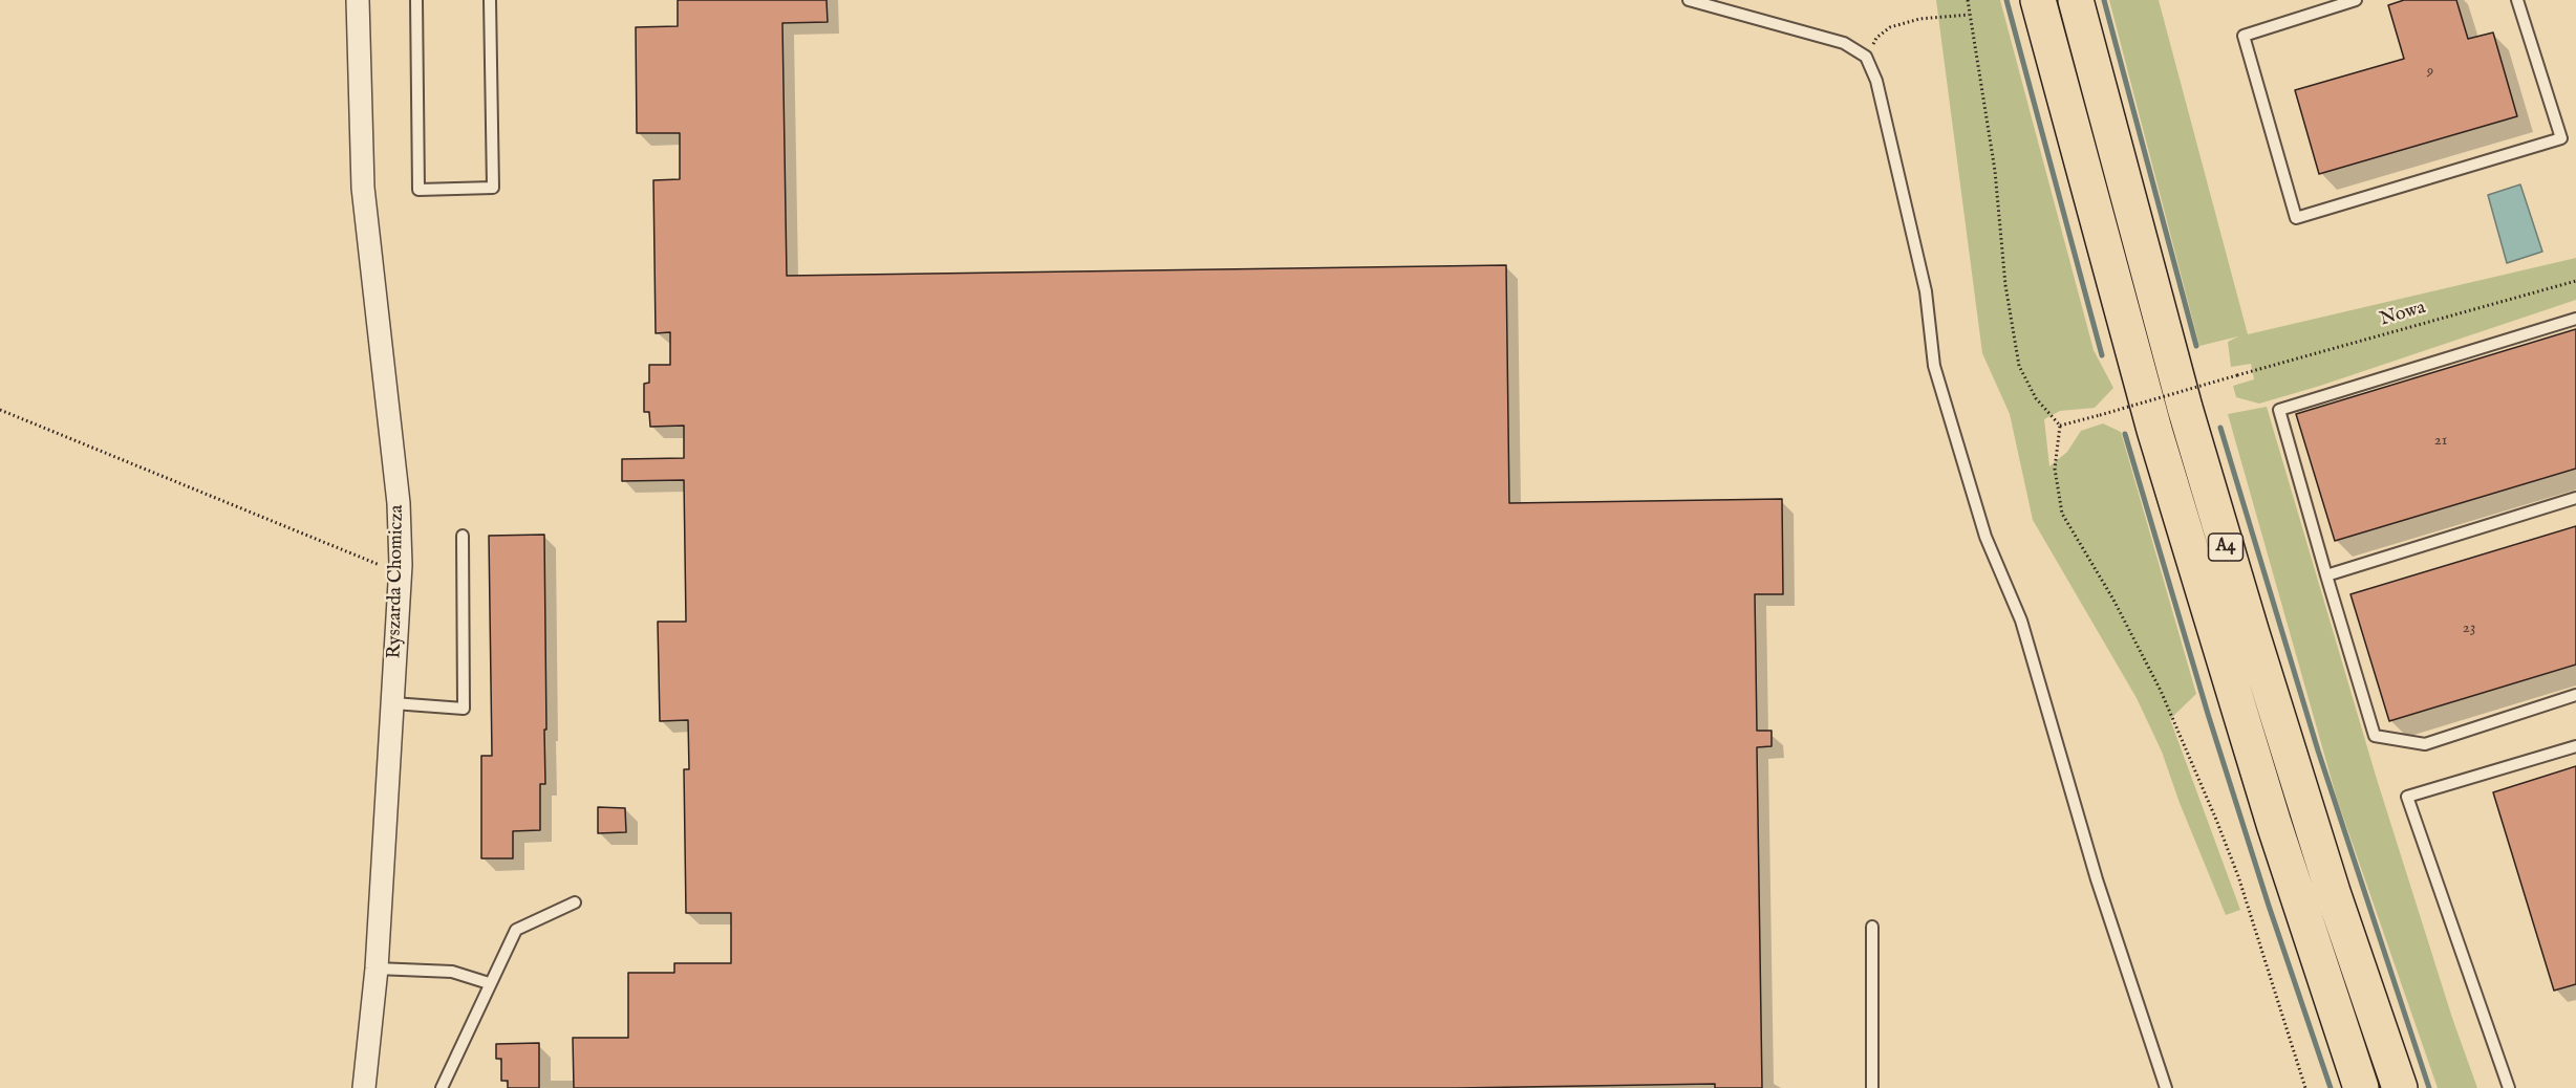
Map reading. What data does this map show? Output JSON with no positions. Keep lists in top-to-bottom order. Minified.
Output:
{"streets":{"highway":["A4"],"street":["Ryszarda Chomicza"],"path":["Nowa"]},"house_numbers":["9","21","23"]}
